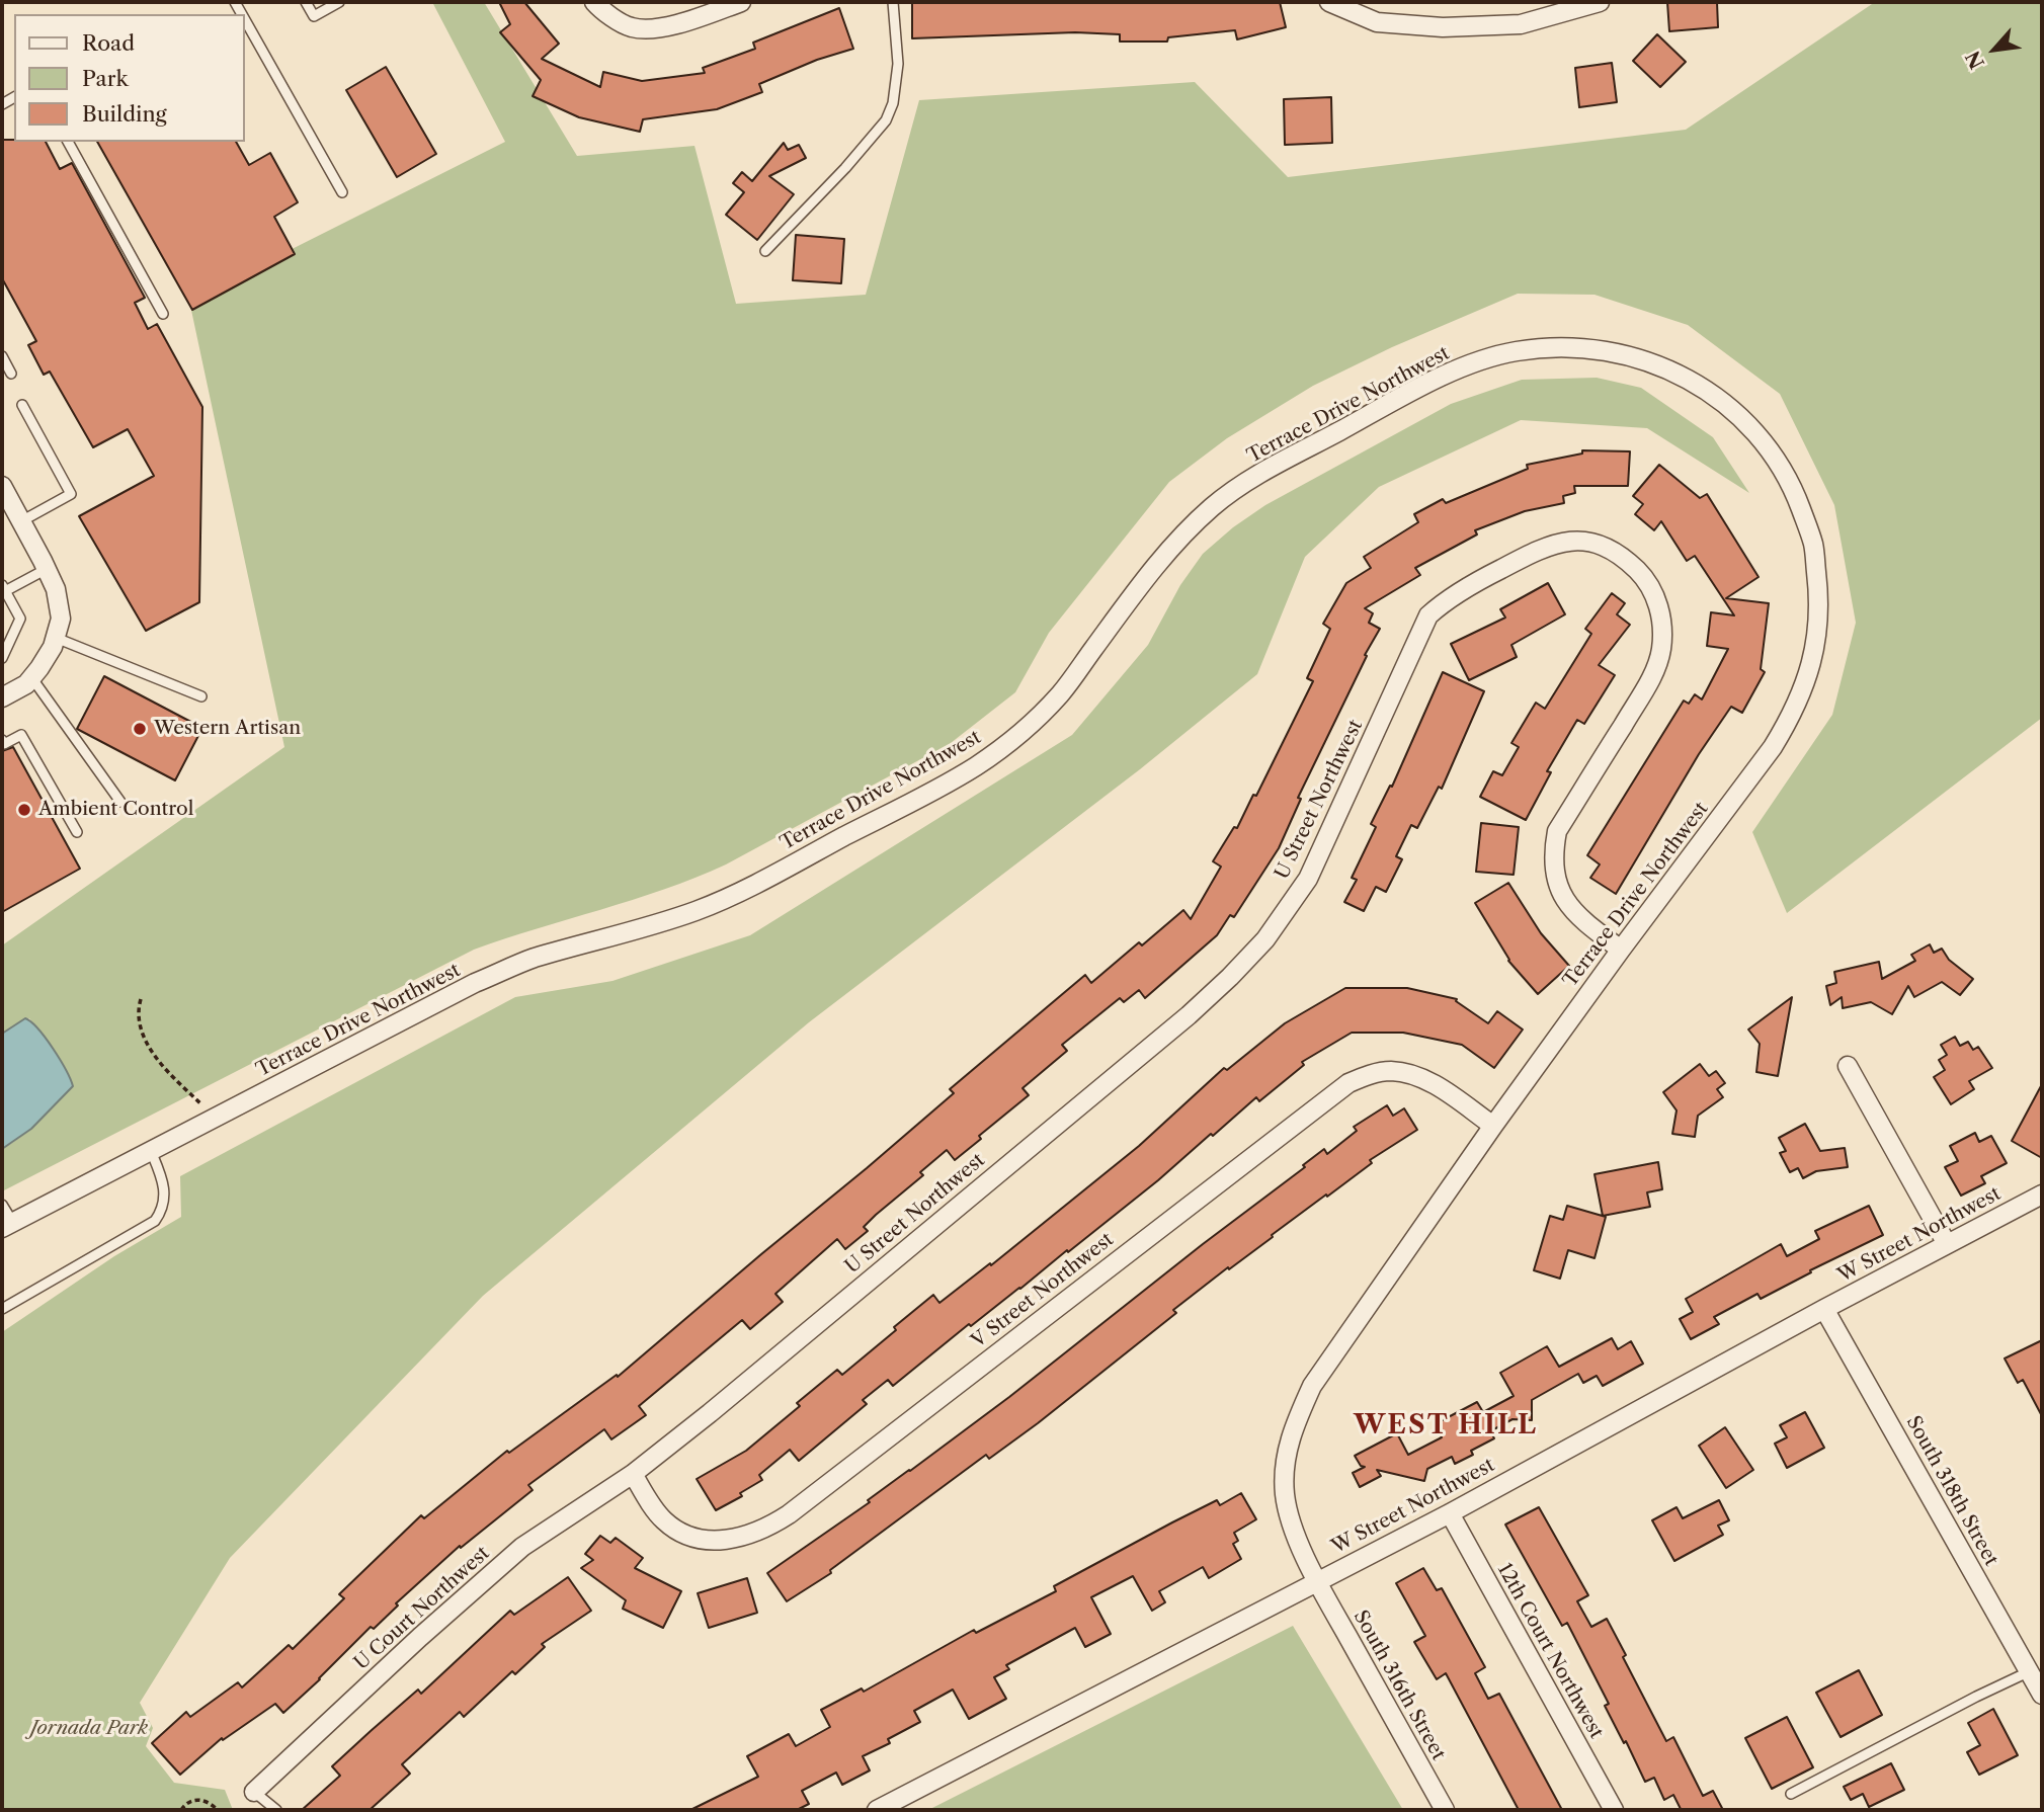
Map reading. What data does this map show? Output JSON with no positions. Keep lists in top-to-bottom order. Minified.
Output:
{"streets":{"street":["Terrace Drive Northwest","U Street Northwest","W Street Northwest","V Street Northwest","South 318th Street","U Court Northwest","12th Court Northwest","South 316th Street"]},"crossings":[["Terrace Drive Northwest","U Street Northwest"],["Terrace Drive Northwest","W Street Northwest"],["Terrace Drive Northwest","V Street Northwest"],["Terrace Drive Northwest","South 316th Street"],["U Street Northwest","V Street Northwest"],["U Street Northwest","U Court Northwest"],["W Street Northwest","South 318th Street"],["W Street Northwest","12th Court Northwest"],["W Street Northwest","South 316th Street"],["V Street Northwest","U Court Northwest"]],"districts":["WEST HILL"],"parks":["Jornada Park"],"places":["Western Artisan","Ambient Control"],"legend":["Road","Park","Building"],"north":"bottom left"}
